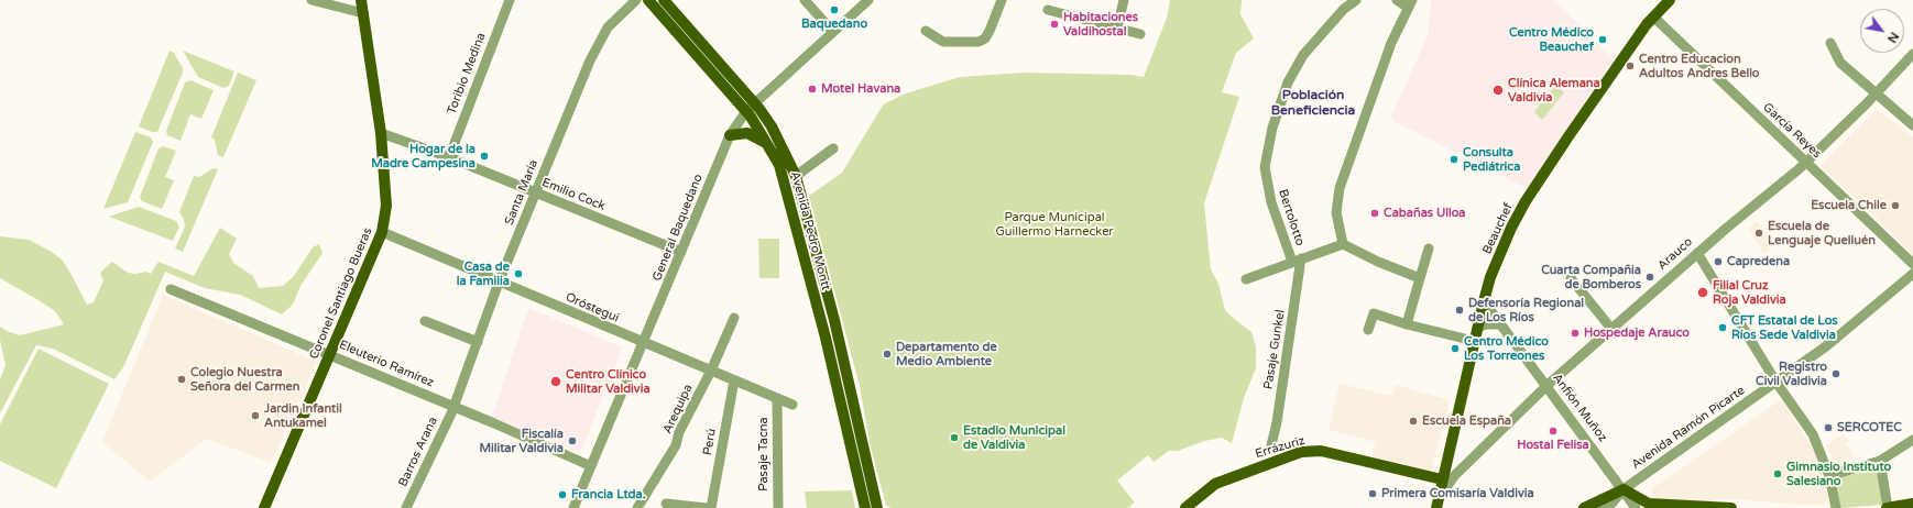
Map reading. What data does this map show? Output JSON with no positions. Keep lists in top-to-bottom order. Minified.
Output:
{"streets":{"main road":["Beauchef","Avenida Pedro Montt","Coronel Santiago Bueras","Avenida Ramón Picarte","Errázuriz"],"street":["Toribio Medina","García Reyes","Santa María","Emilio Cock","Bertolotto","General Baquedano","Arauco","Oróstegui","Pasaje Gunkel","Eleuterio Ramírez","Anfión Muñoz","Arequipa","Perú","Barros Arana","Pasaje Tacna"]},"crossings":[["Toribio Medina","Emilio Cock"],["García Reyes","Beauchef"],["García Reyes","Arauco"],["Santa María","Emilio Cock"],["Santa María","Oróstegui"],["Santa María","Eleuterio Ramírez"],["Santa María","Barros Arana"],["Emilio Cock","General Baquedano"],["Emilio Cock","Coronel Santiago Bueras"],["Bertolotto","Pasaje Gunkel"],["General Baquedano","Avenida Pedro Montt"],["General Baquedano","Oróstegui"],["General Baquedano","Eleuterio Ramírez"],["Beauchef","Arauco"],["Beauchef","Anfión Muñoz"],["Beauchef","Errázuriz"],["Arauco","Anfión Muñoz"],["Arauco","Errázuriz"],["Coronel Santiago Bueras","Oróstegui"],["Coronel Santiago Bueras","Eleuterio Ramírez"],["Oróstegui","Arequipa"],["Oróstegui","Perú"],["Oróstegui","Pasaje Tacna"],["Eleuterio Ramírez","Barros Arana"],["Anfión Muñoz","Avenida Ramón Picarte"]],"districts":["Población Beneficiencia"],"parks":["Parque Municipal Guillermo Harnecker"],"places":["Baquedano","Habitaciones Valdihostal","Centro Médico Beauchef","Centro Educacion Adultos Andres Bello","Motel Havana","Clínica Alemana Valdivia","Hogar de la Madre Campesina","Consulta Pediátrica","Escuela Chile","Cabañas Ulloa","Escuela de Lenguaje Quelluén","Capredena","Casa de la Familia","Cuarta Compañia de Bomberos","Filial Cruz Roja Valdivia","Defensoría Regional de Los Ríos","CFT Estatal de Los Ríos Sede Valdivia","Hospedaje Arauco","Centro Médico Los Torreones","Departamento de Medio Ambiente","Registro Civil Valdivia","Colegio Nuestra Señora del Carmen","Centro Clínico Militar Valdivia","Jardin Infantil Antukamel","Escuela España","SERCOTEC","Hostal Felisa","Estadio Municipal de Valdivia","Fiscalía Militar Valdivia","Gimnasio Instituto Salesiano","Primera Comisaría Valdivia","Francia Ltda."],"north":"bottom right"}
